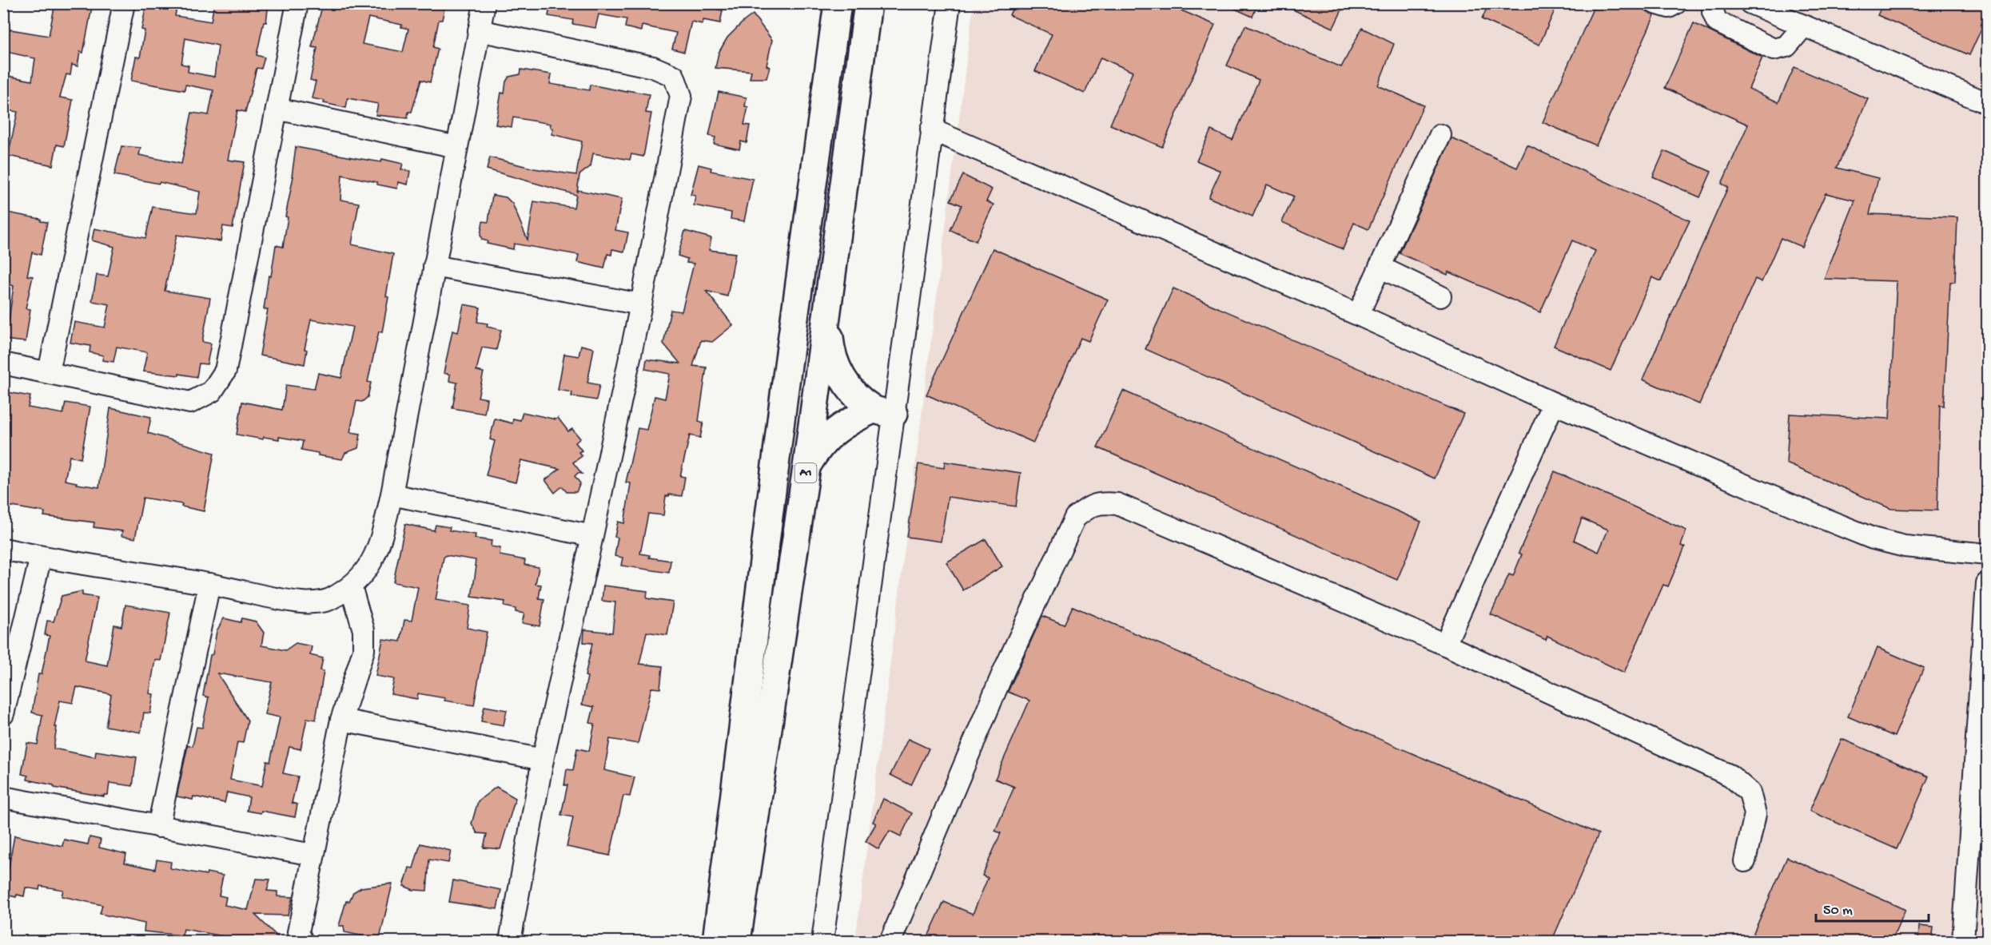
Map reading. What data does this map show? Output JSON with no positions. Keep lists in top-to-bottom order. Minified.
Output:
{"streets":{"highway":["A1"]},"scale_bar":"50 m"}
